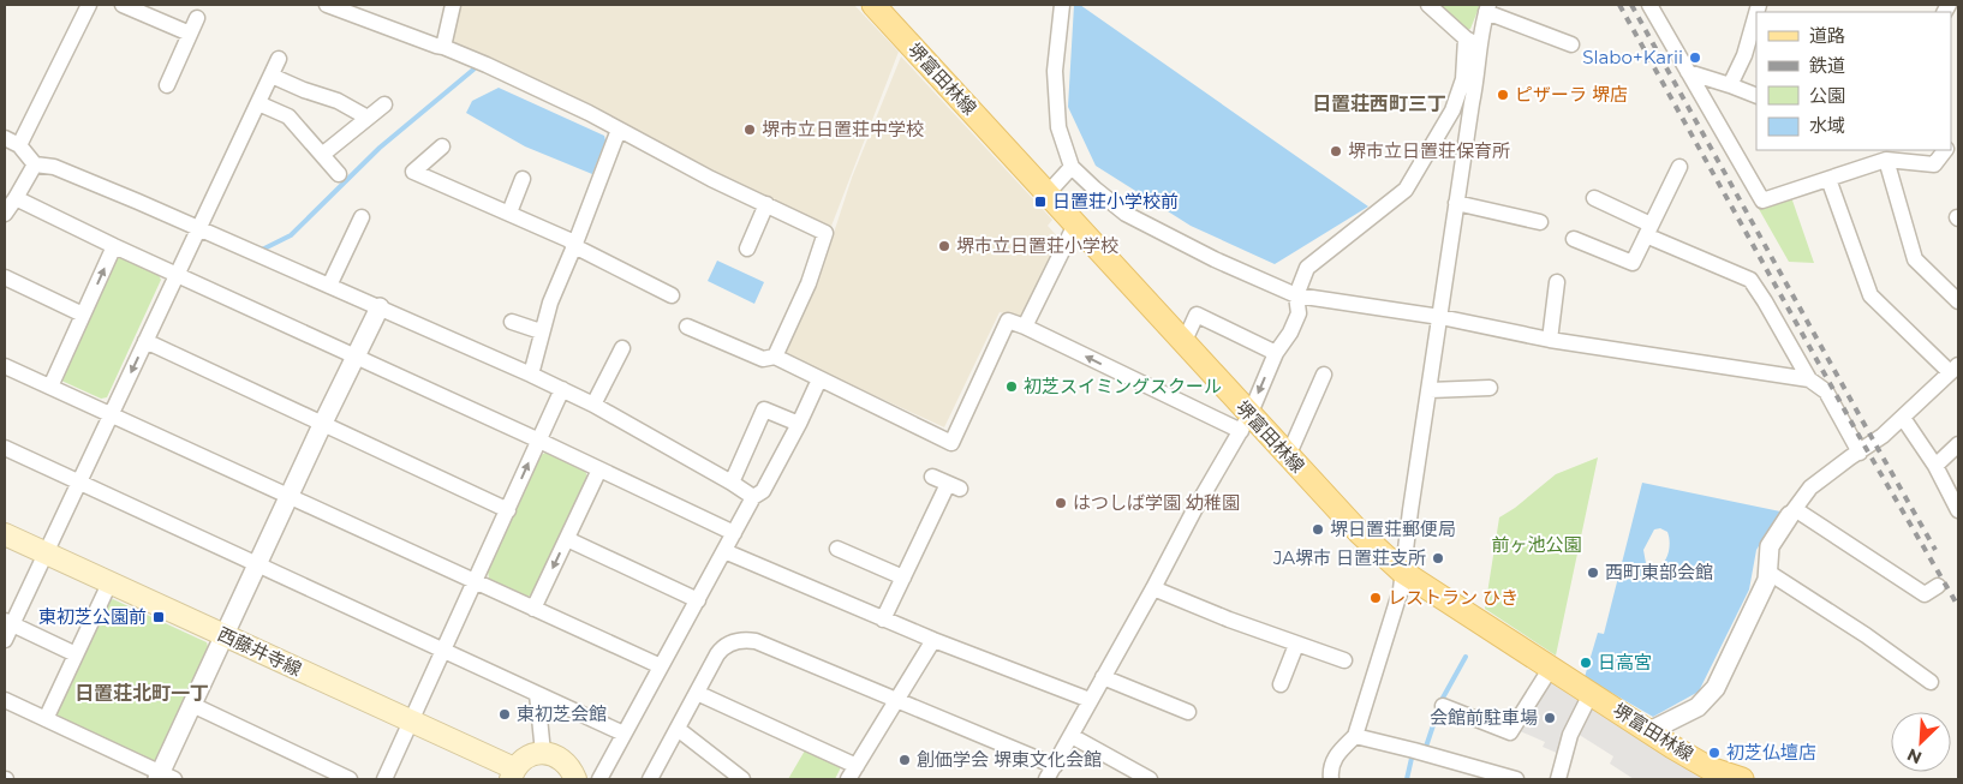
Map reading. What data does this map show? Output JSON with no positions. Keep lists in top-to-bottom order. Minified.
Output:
{"streets":{"main road":["堺富田林線","西藤井寺線"]},"districts":["日置荘西町三丁","日置荘北町一丁"],"parks":["前ヶ池公園"],"places":{"other":["Slabo+Karii","ピザーラ 堺店","堺市立日置荘中学校","堺市立日置荘保育所","堺市立日置荘小学校","初芝スイミングスクール","はつしば学園 幼稚園","堺日置荘郵便局","JA堺市 日置荘支所","西町東部会館","レストラン ひき","日高宮","東初芝会館","会館前駐車場","初芝仏壇店","創価学会 堺東文化会館"],"transit":["日置荘小学校前","東初芝公園前"]},"legend":["道路","鉄道","公園","水域"],"north":"bottom left"}
